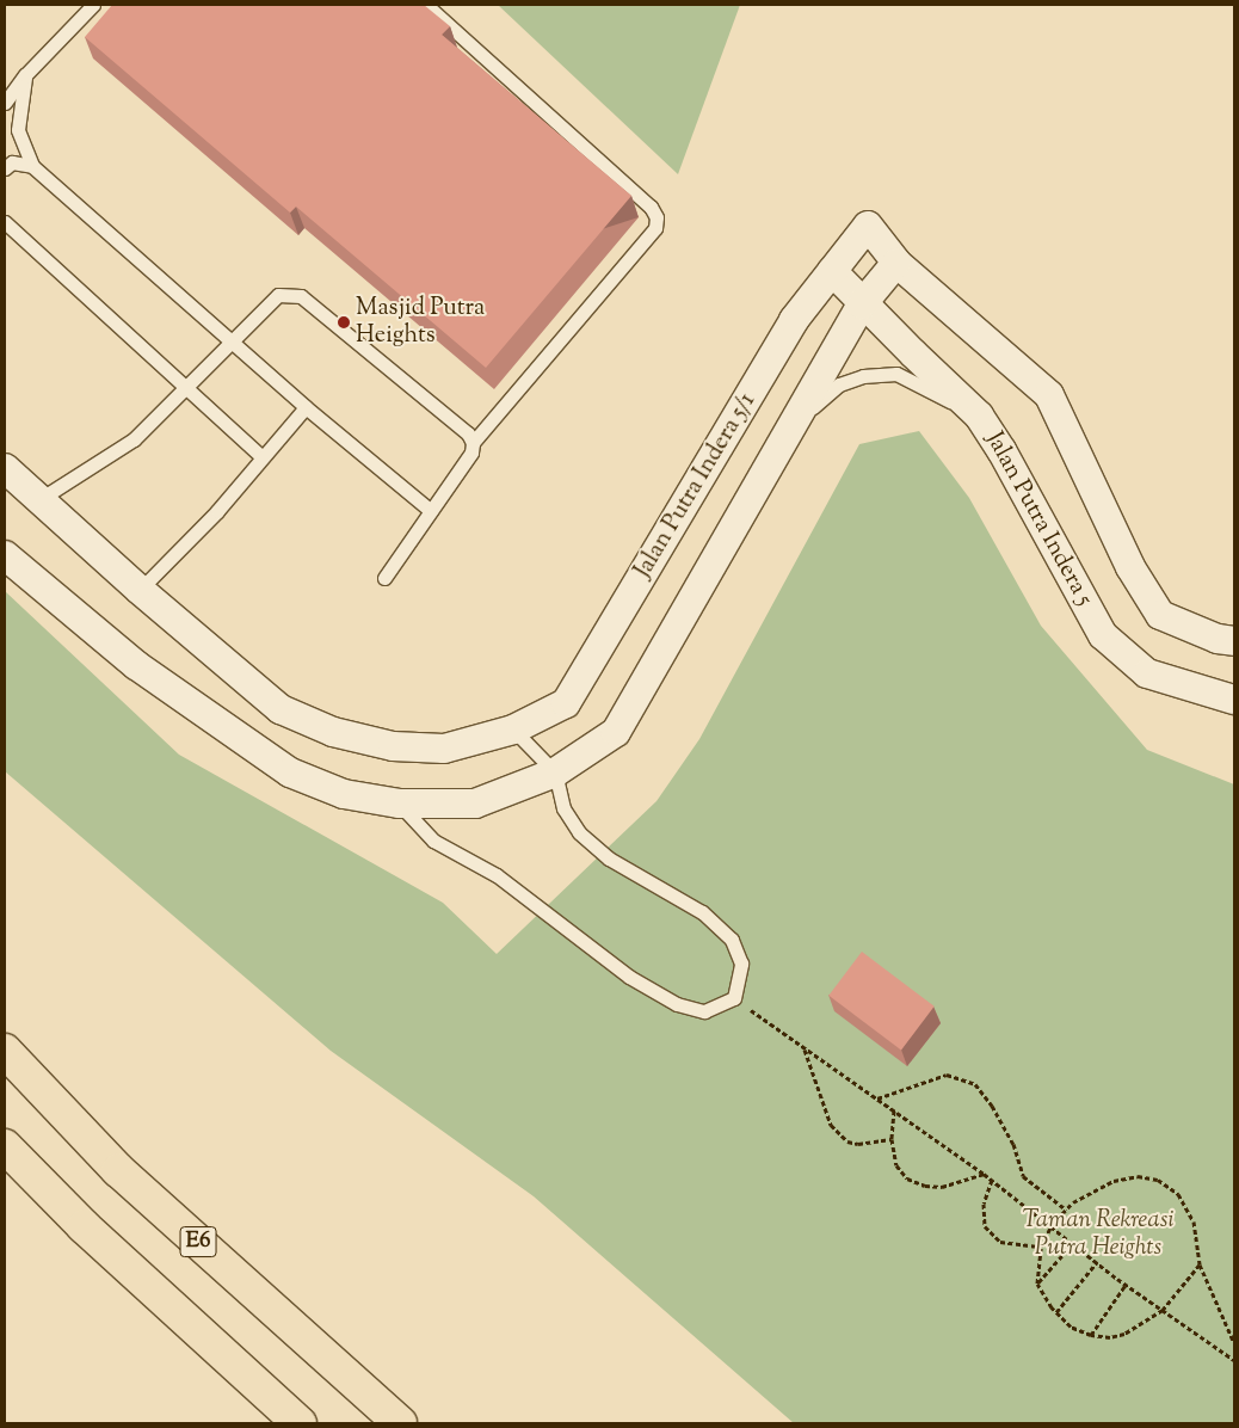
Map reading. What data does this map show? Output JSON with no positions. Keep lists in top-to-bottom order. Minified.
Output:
{"streets":{"highway":["E6"],"street":["Jalan Putra Indera 5/1","Jalan Putra Indera 5"]},"crossings":[["Jalan Putra Indera 5/1","Jalan Putra Indera 5"]],"parks":["Taman Rekreasi Putra Heights"],"places":["Masjid Putra Heights"]}
